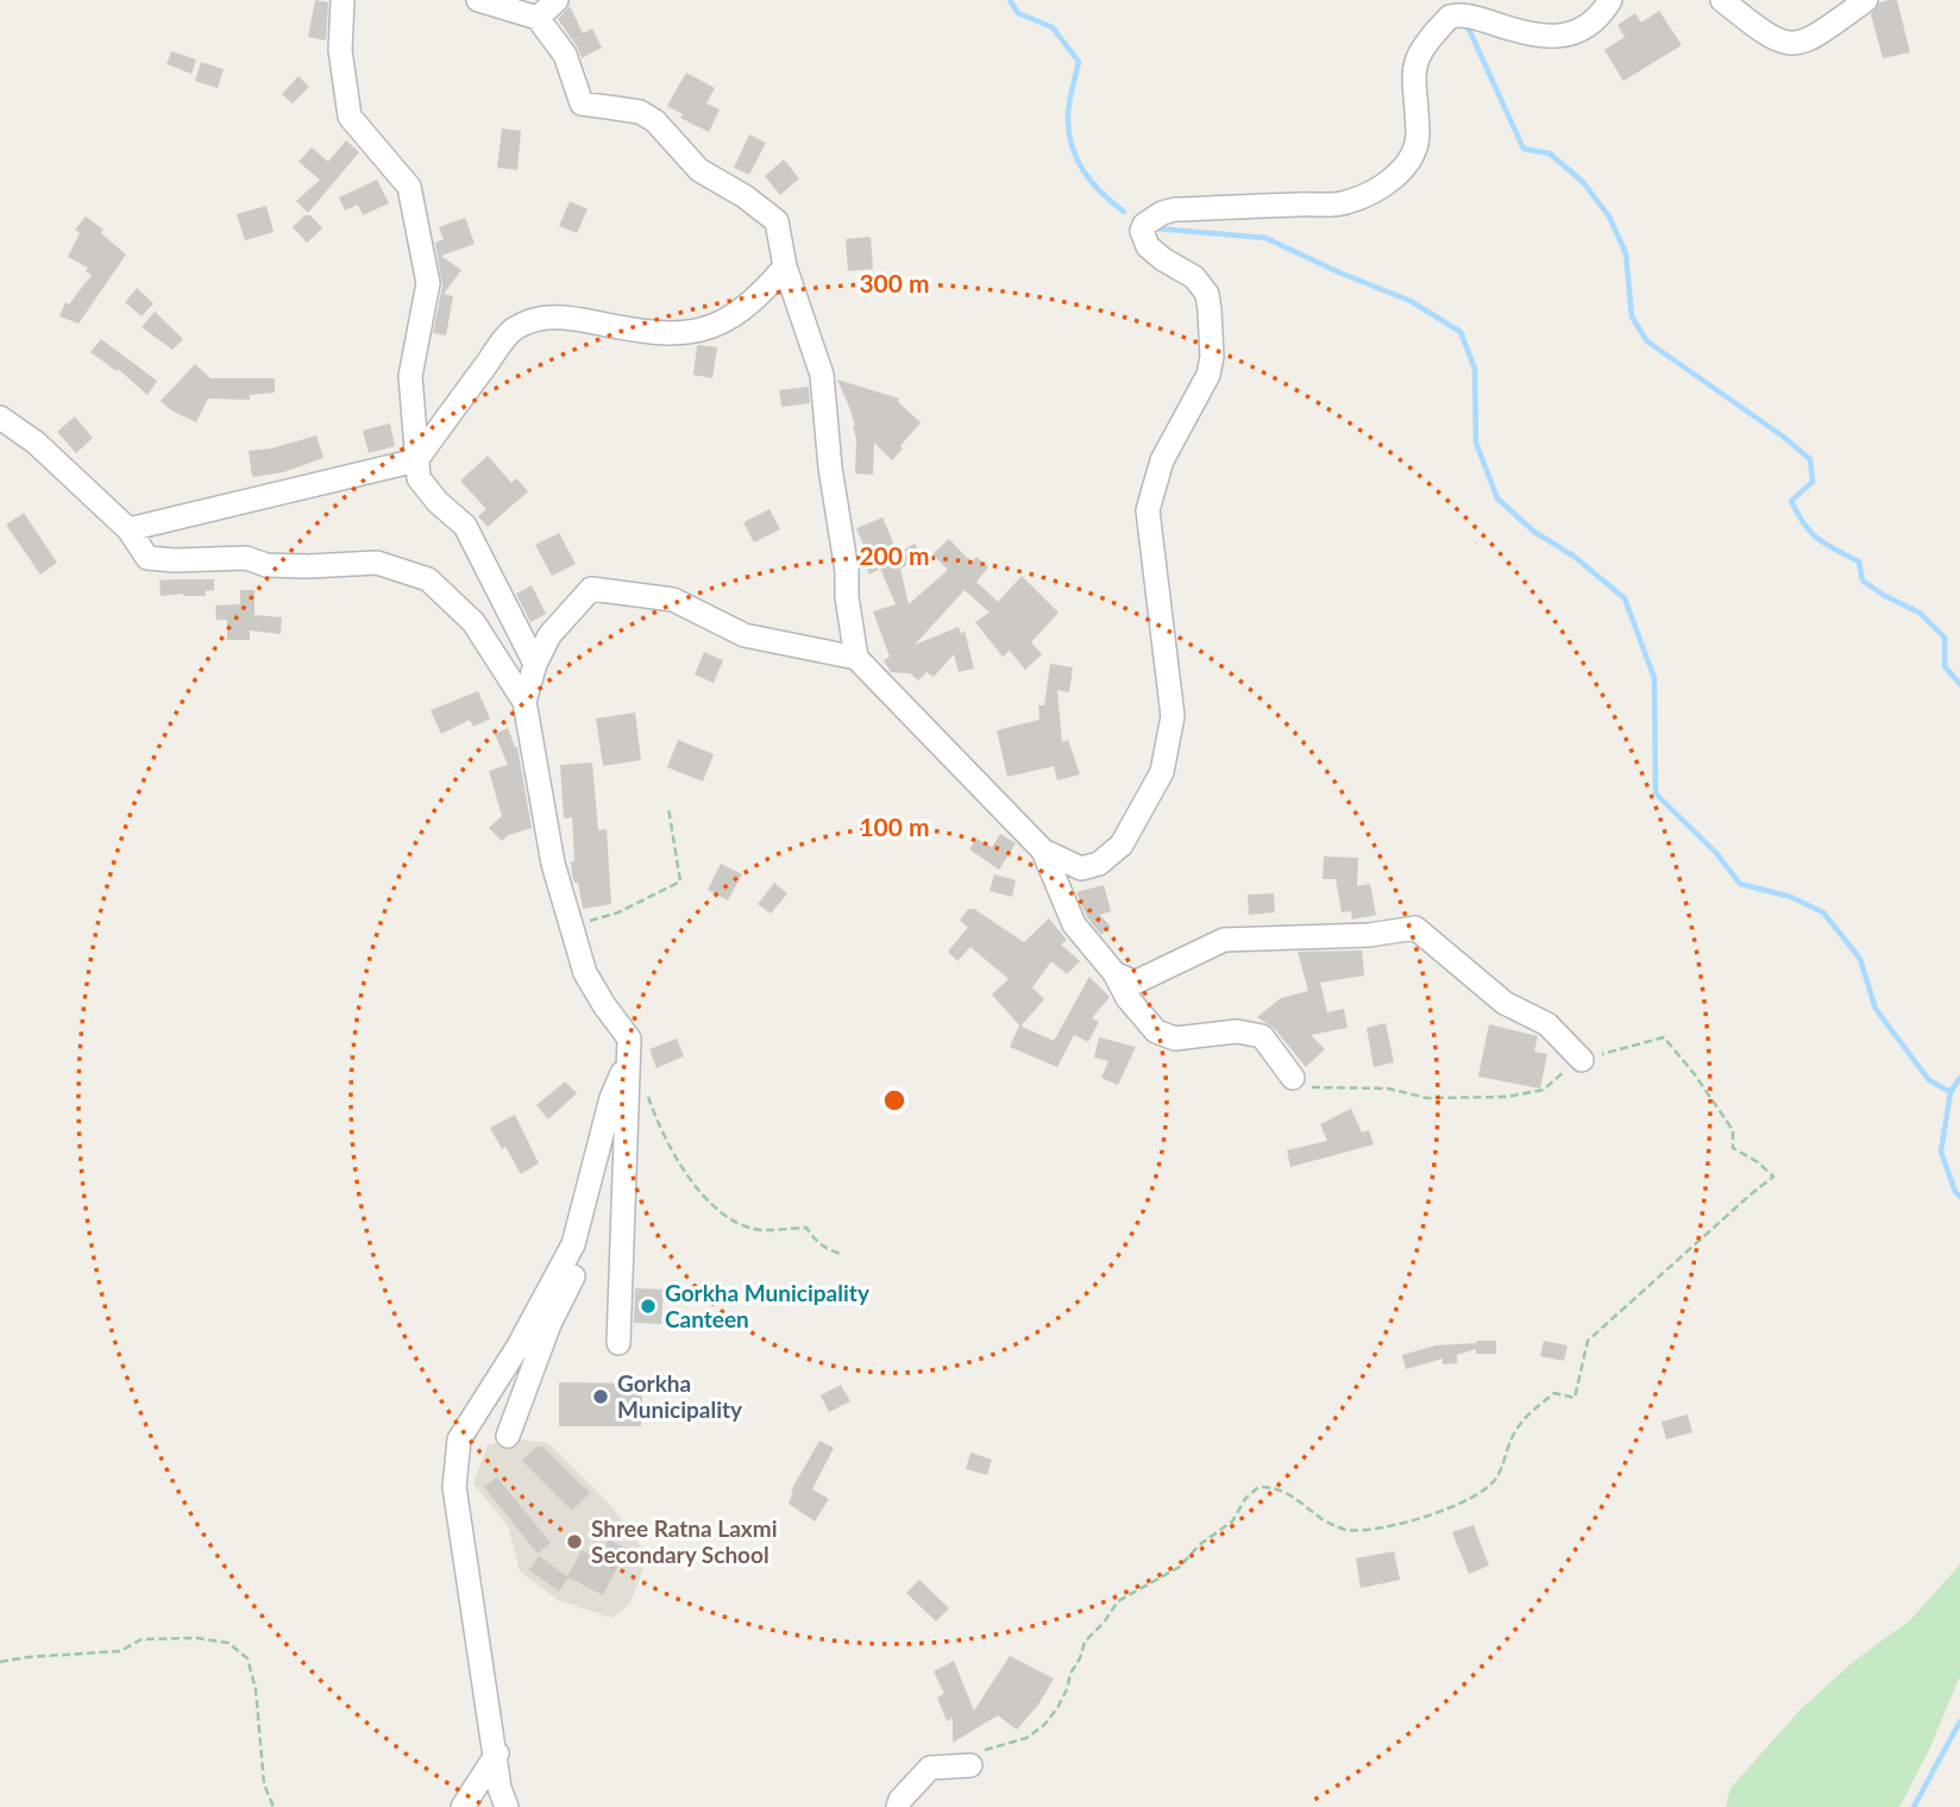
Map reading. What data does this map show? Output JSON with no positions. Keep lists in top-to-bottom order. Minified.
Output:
{"places":["Gorkha Municipality Canteen","Gorkha Municipality","Shree Ratna Laxmi Secondary School"],"rings":["300 m","200 m","100 m"]}
